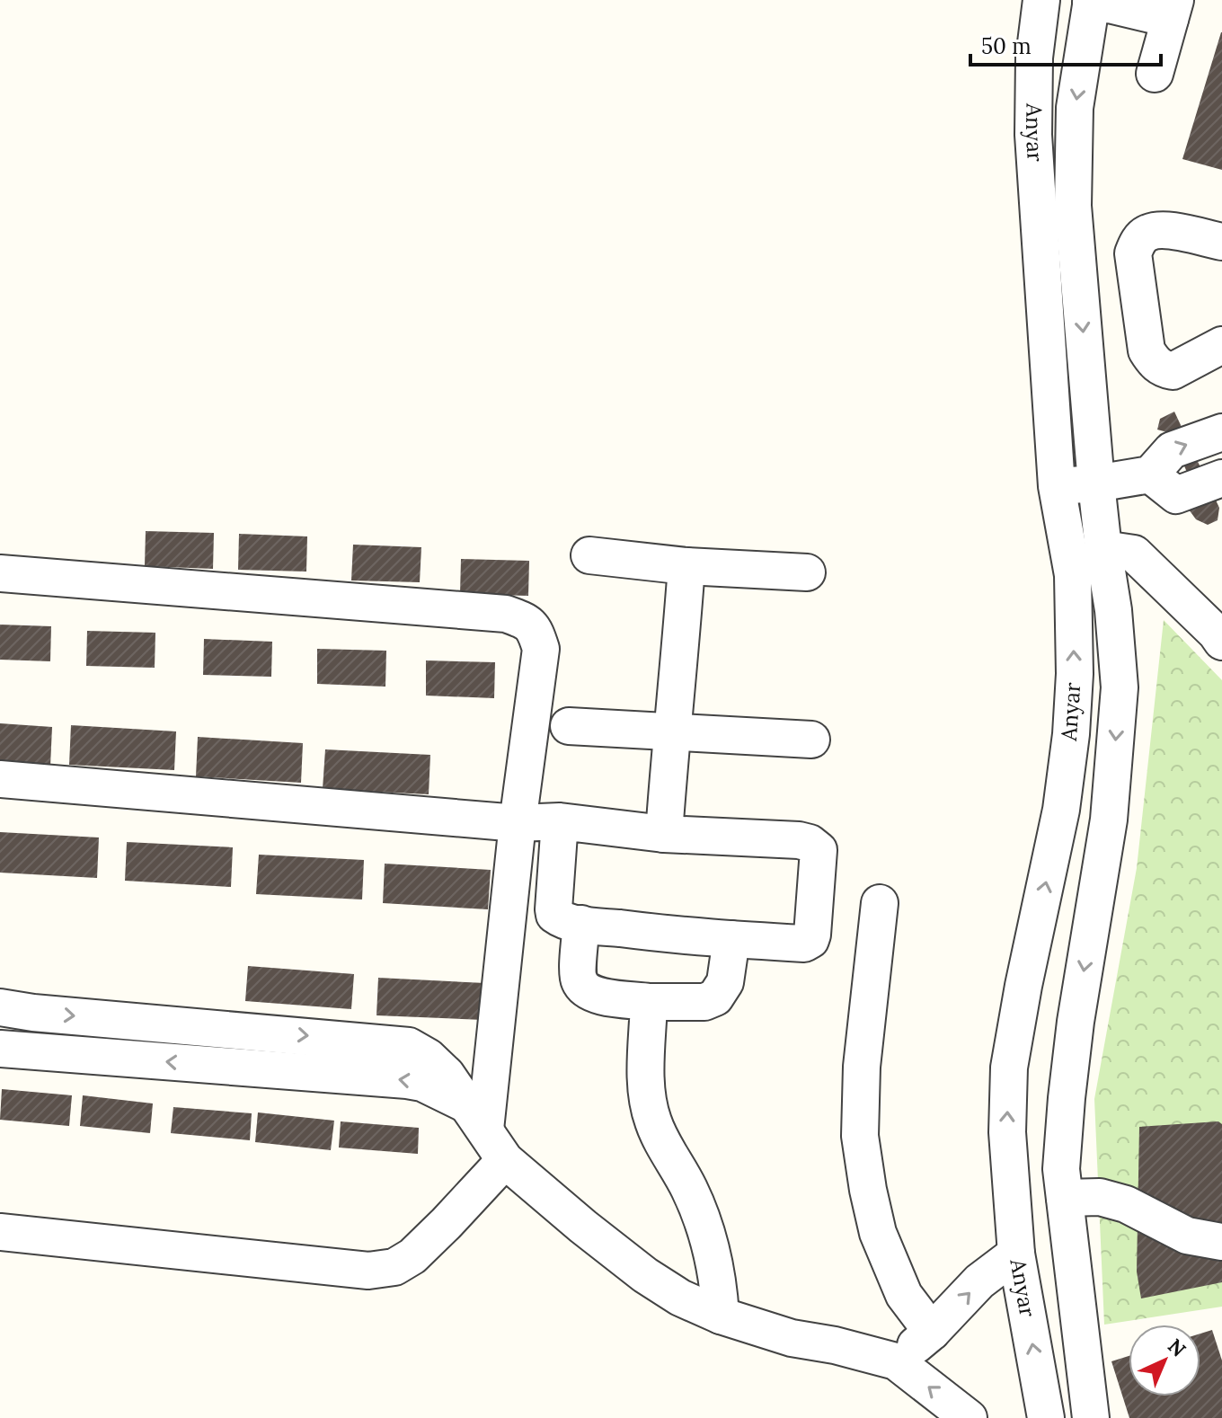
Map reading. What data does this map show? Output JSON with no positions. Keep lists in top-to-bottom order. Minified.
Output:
{"streets":{"street":["Anyar"]},"scale_bar":"50 m","north":"top right"}
